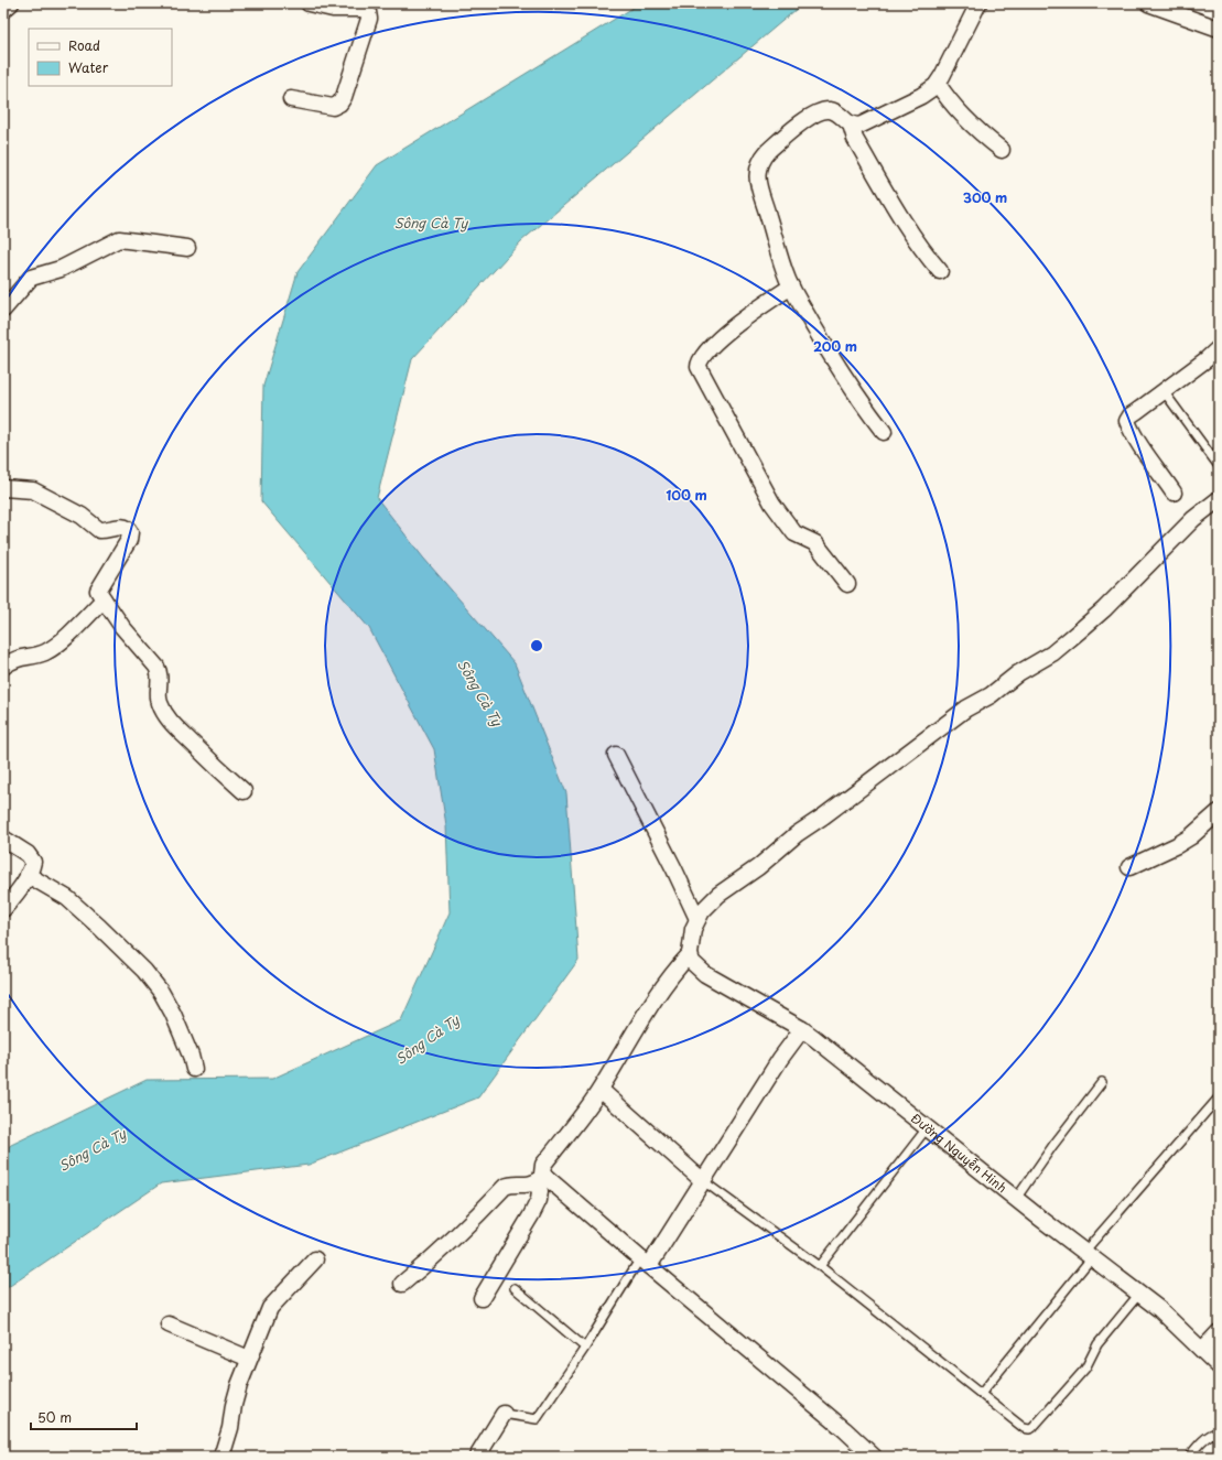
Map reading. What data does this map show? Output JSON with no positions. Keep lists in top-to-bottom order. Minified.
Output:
{"streets":{"street":["Đường Nguyễn Hinh"]},"water":["Sông Cà Ty"],"legend":["Road","Water"],"scale_bar":"50 m","rings":["300 m","200 m","100 m"]}
